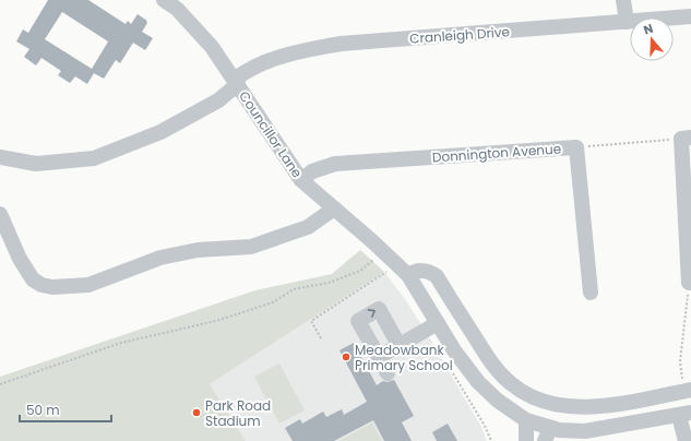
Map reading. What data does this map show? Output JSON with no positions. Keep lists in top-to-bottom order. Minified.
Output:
{"streets":{"street":["Cranleigh Drive","Councillor Lane","Donnington Avenue"]},"crossings":[["Cranleigh Drive","Councillor Lane"],["Councillor Lane","Donnington Avenue"]],"places":["Meadowbank Primary School","Park Road Stadium"],"scale_bar":"50 m","north":"top"}
